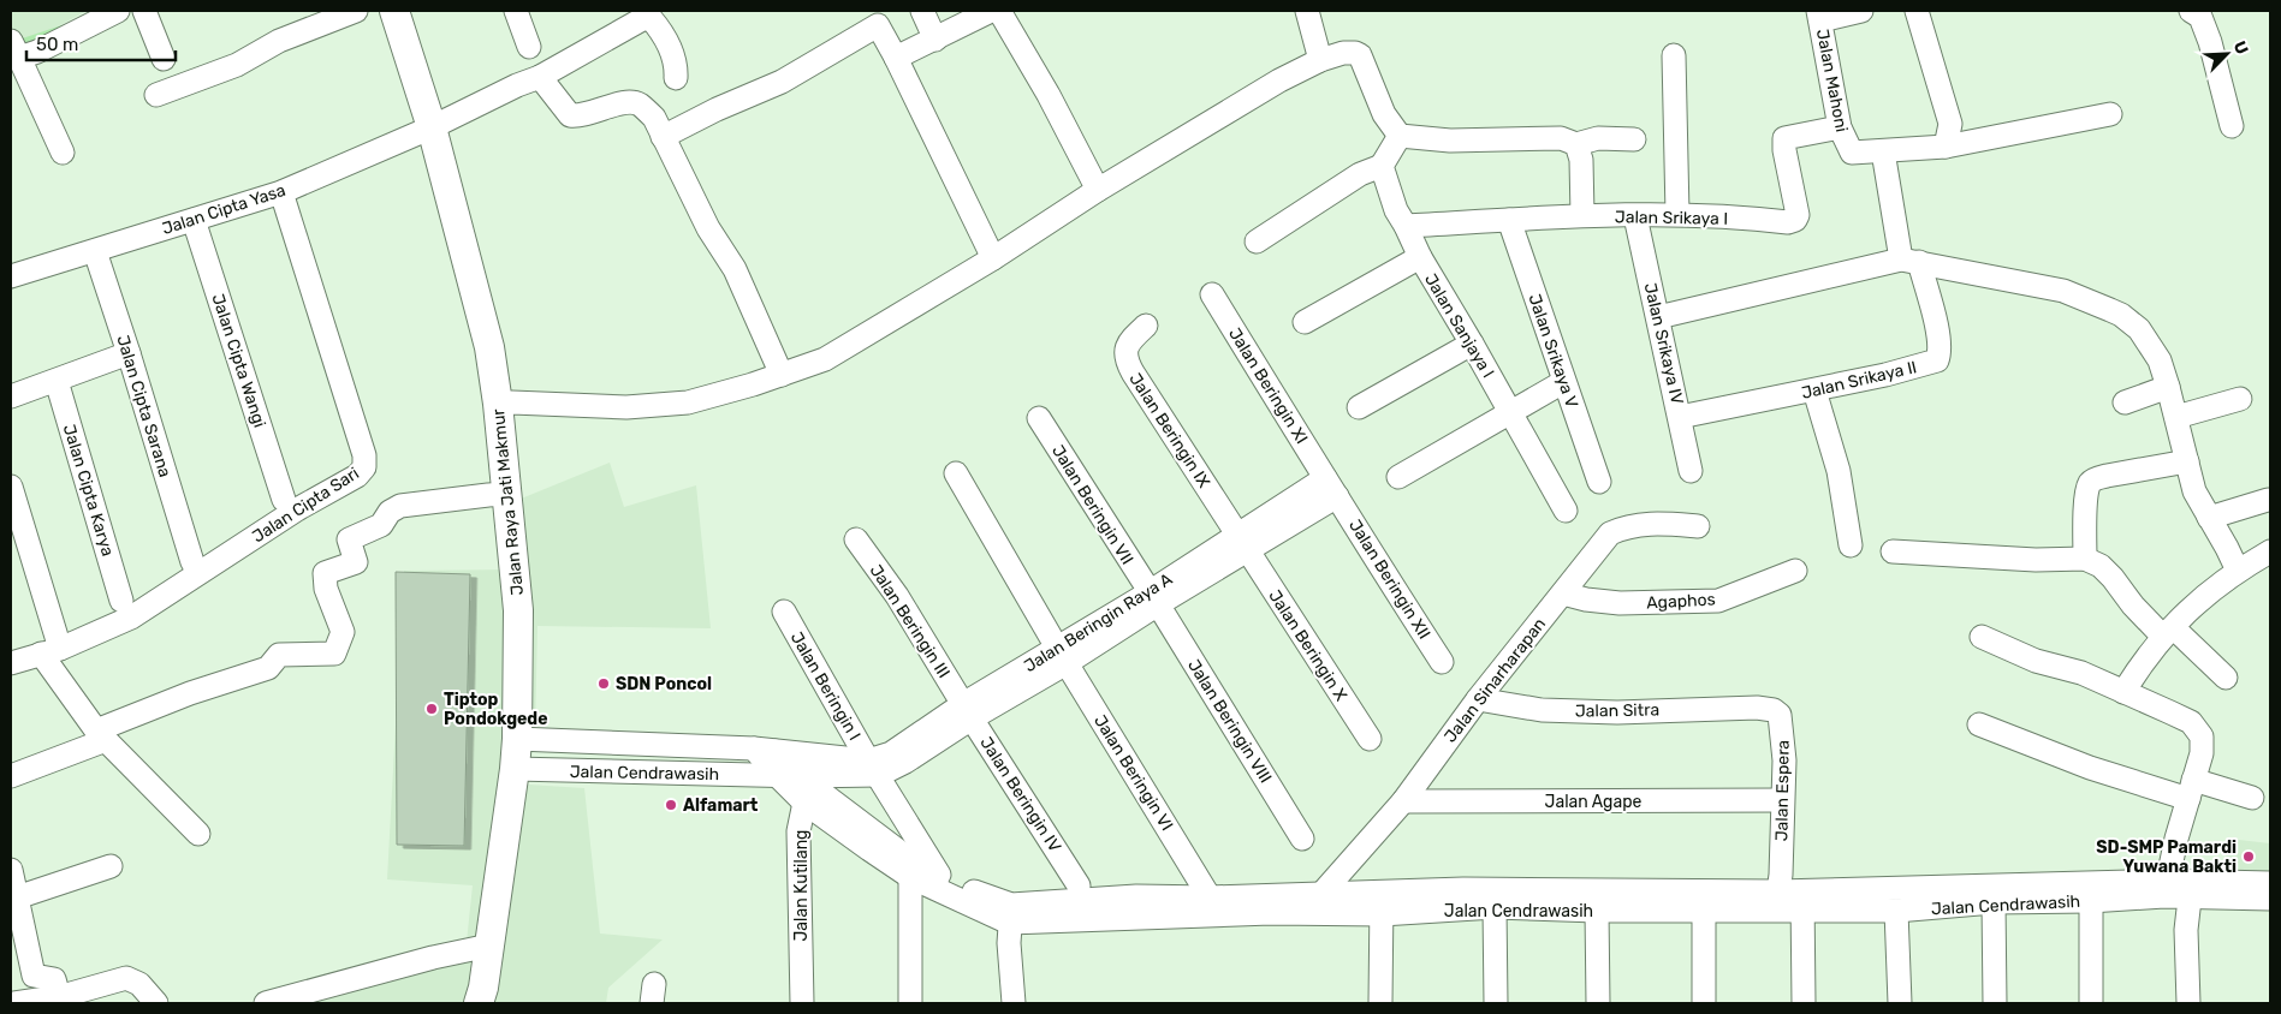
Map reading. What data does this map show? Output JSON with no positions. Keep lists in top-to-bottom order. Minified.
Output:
{"streets":{"main road":["Jalan Raya Jati Makmur"],"street":["Jalan Mahoni","Jalan Cipta Yasa","Jalan Srikaya I","Jalan Sanjaya I","Jalan Srikaya IV","Jalan Srikaya V","Jalan Cipta Wangi","Jalan Srikaya II","Jalan Beringin XI","Jalan Cipta Sarana","Jalan Beringin IX","Jalan Cipta Karya","Jalan Cipta Sari","Jalan Beringin VII","Jalan Beringin XII","Agaphos","Jalan Beringin III","Jalan Beringin X","Jalan Sinarharapan","Jalan Beringin I","Jalan Sitra","Jalan Beringin VIII","Jalan Cendrawasih","Jalan Beringin VI","Jalan Espera","Jalan Beringin IV","Jalan Agape","Jalan Kutilang"]},"crossings":[["Jalan Mahoni","Jalan Srikaya I"],["Jalan Cipta Yasa","Jalan Cipta Wangi"],["Jalan Cipta Yasa","Jalan Cipta Sarana"],["Jalan Cipta Yasa","Jalan Raya Jati Makmur"],["Jalan Cipta Yasa","Jalan Cipta Sari"],["Jalan Srikaya I","Jalan Sanjaya I"],["Jalan Srikaya I","Jalan Srikaya IV"],["Jalan Srikaya I","Jalan Srikaya V"],["Jalan Srikaya IV","Jalan Srikaya II"],["Jalan Beringin XI","Jalan Beringin XII"],["Jalan Beringin IX","Jalan Beringin X"],["Jalan Raya Jati Makmur","Jalan Cendrawasih"],["Jalan Beringin VII","Jalan Beringin VIII"],["Agaphos","Jalan Sinarharapan"],["Jalan Beringin III","Jalan Beringin IV"],["Jalan Sinarharapan","Jalan Sitra"],["Jalan Sinarharapan","Jalan Cendrawasih"],["Jalan Sinarharapan","Jalan Agape"],["Jalan Beringin I","Jalan Cendrawasih"],["Jalan Sitra","Jalan Espera"],["Jalan Cendrawasih","Jalan Beringin VI"],["Jalan Cendrawasih","Jalan Espera"],["Jalan Cendrawasih","Jalan Kutilang"],["Jalan Espera","Jalan Agape"]],"places":["SDN Poncol","Tiptop Pondokgede","Alfamart","SD-SMP Pamardi Yuwana Bakti"],"scale_bar":"50 m","north":"top right"}
